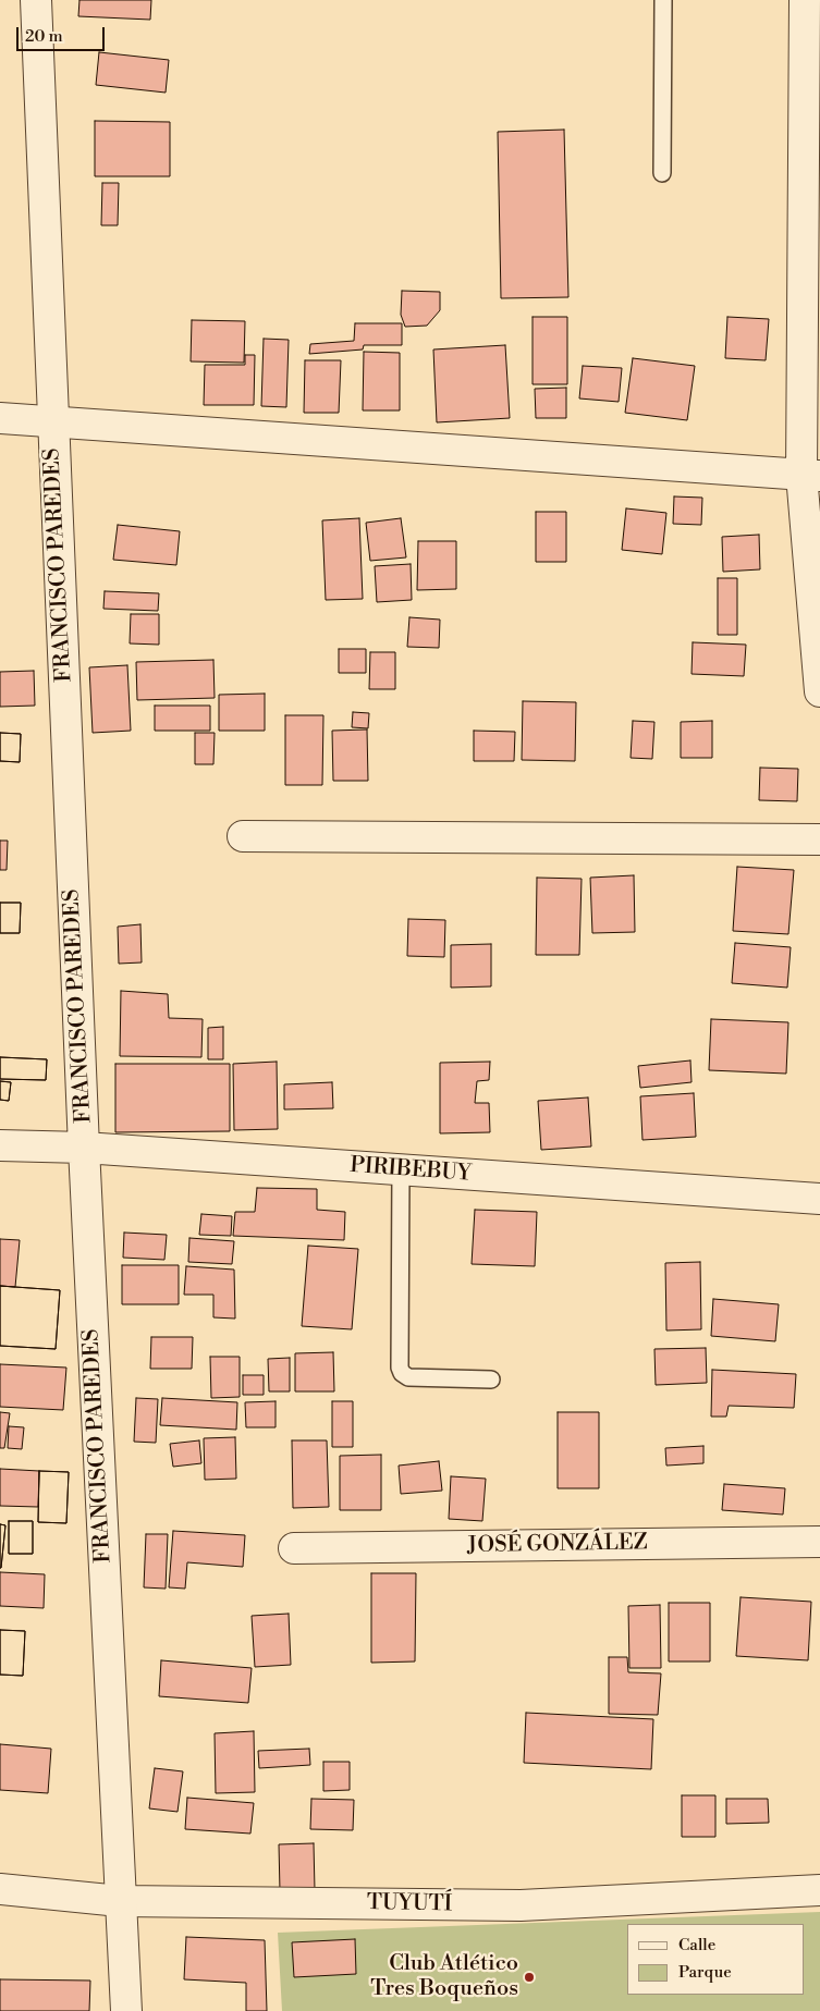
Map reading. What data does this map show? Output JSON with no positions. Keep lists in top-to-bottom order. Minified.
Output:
{"streets":{"street":["FRANCISCO PAREDES","PIRIBEBUY","JOSÉ GONZÁLEZ","TUYUTÍ"]},"crossings":[["FRANCISCO PAREDES","PIRIBEBUY"],["FRANCISCO PAREDES","TUYUTÍ"]],"places":["Club Atlético Tres Boqueños"],"legend":["Calle","Parque"],"scale_bar":"20 m"}
